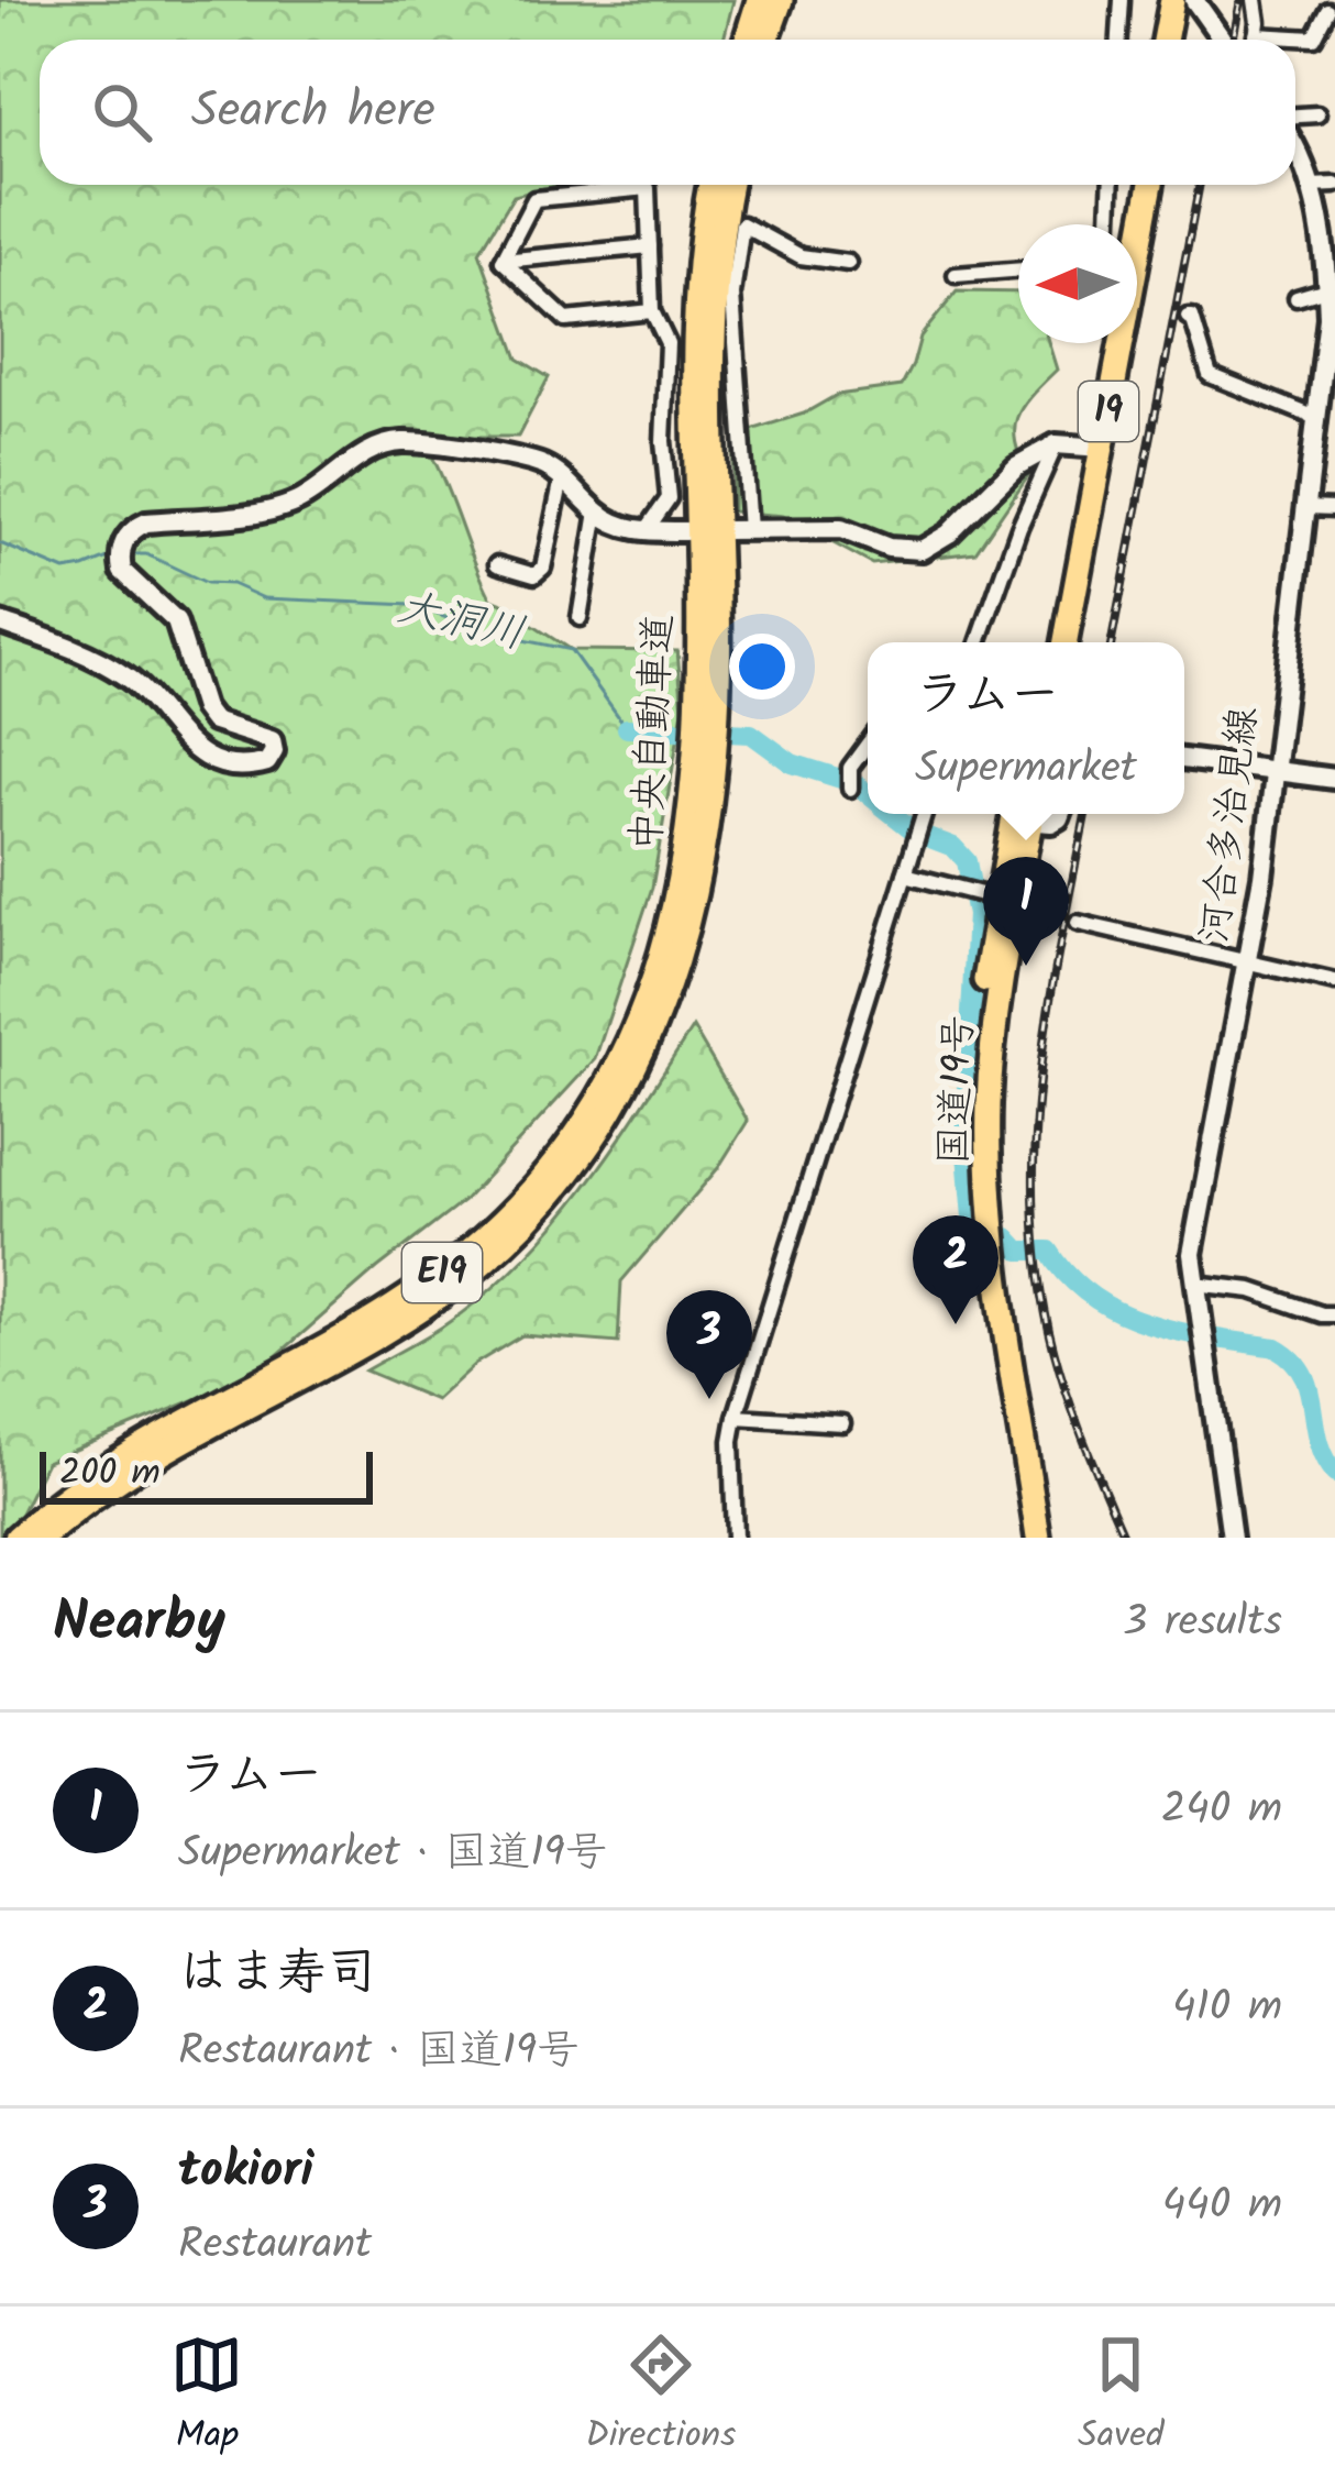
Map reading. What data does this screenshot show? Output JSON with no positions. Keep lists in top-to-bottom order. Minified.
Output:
{"streets":{"highway":["19","中央自動車道","国道19号","E19"],"street":["河合多治見線"]},"water":["大洞川"],"scale_bar":"200 m","north":"left","page":{"search":"Search here","popup":["ラムー","Supermarket"],"pins":["1","2","3"],"scale":"200 m","heading":["Nearby","3 results"],"list":[{"mark":"1","name":"ラムー","note":"Supermarket · 国道19号","value":"240 m"},{"mark":"2","name":"はま寿司","note":"Restaurant · 国道19号","value":"410 m"},{"mark":"3","name":"tokiori","note":"Restaurant","value":"440 m"}],"nav":["Map","Directions","Saved"]}}
